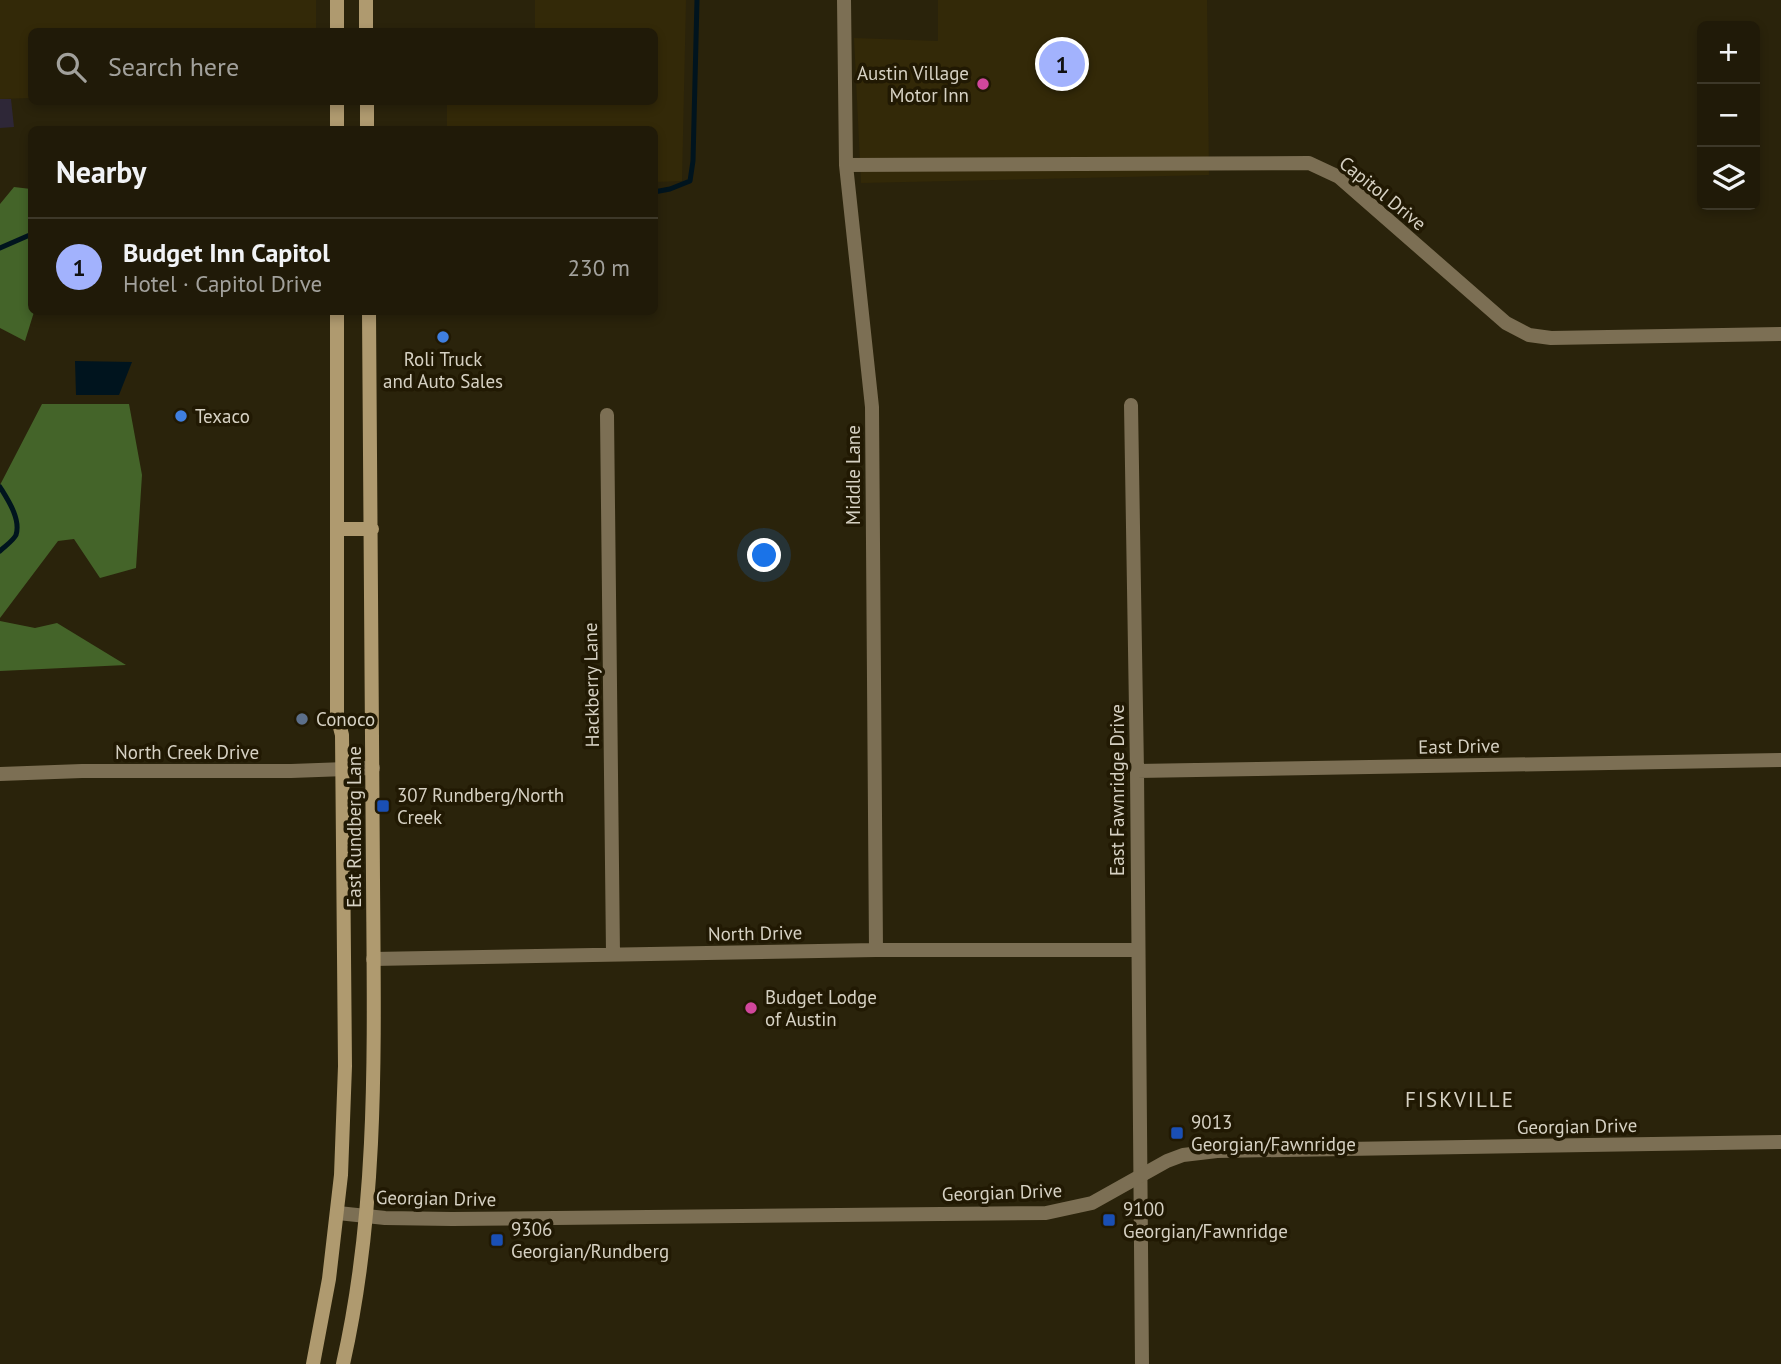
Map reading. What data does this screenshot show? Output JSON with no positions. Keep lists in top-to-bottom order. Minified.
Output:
{"streets":{"main road":["East Rundberg Lane"],"street":["Capitol Drive","Middle Lane","Hackberry Lane","East Drive","North Creek Drive","East Fawnridge Drive","North Drive","Georgian Drive"]},"crossings":[["Capitol Drive","Middle Lane"],["Middle Lane","North Drive"],["Hackberry Lane","North Drive"],["East Drive","East Fawnridge Drive"],["North Creek Drive","East Rundberg Lane"],["East Fawnridge Drive","North Drive"],["East Fawnridge Drive","Georgian Drive"],["East Rundberg Lane","North Drive"],["East Rundberg Lane","Georgian Drive"]],"districts":["FISKVILLE"],"places":{"other":["Austin Village Motor Inn","Roli Truck and Auto Sales","Texaco","Conoco","Budget Lodge of Austin"],"transit":["307 Rundberg/North Creek","9013 Georgian/Fawnridge","9100 Georgian/Fawnridge","9306 Georgian/Rundberg"]},"page":{"map_buttons":["+","−"],"search":"Search here","pins":"1","heading":"Nearby","list":[{"mark":"1","name":"Budget Inn Capitol","note":"Hotel · Capitol Drive","value":"230 m"}]}}
